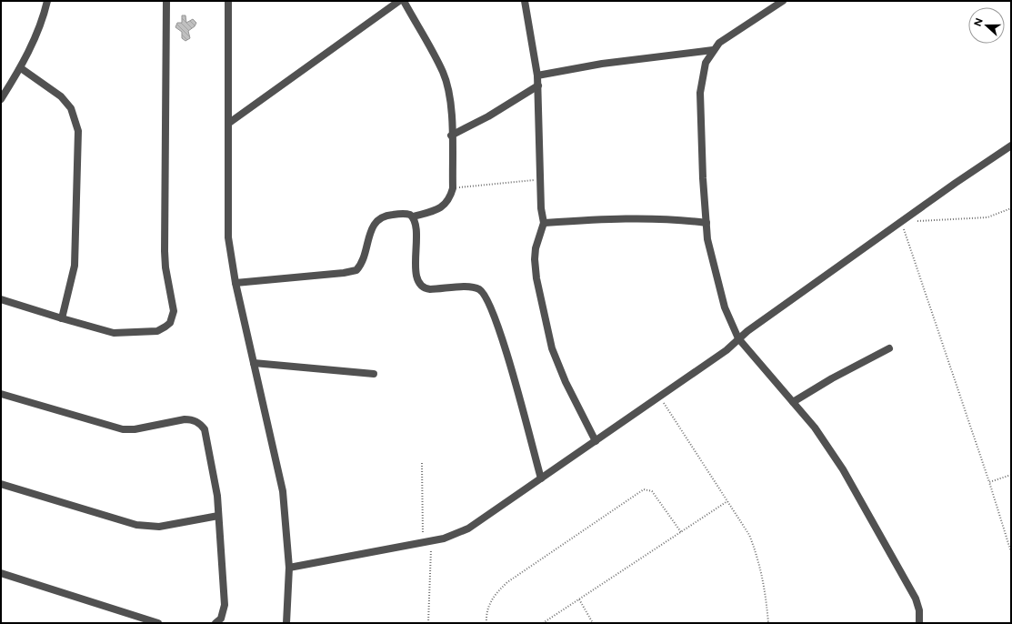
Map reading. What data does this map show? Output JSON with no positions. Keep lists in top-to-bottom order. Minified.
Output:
{"north":"left"}
